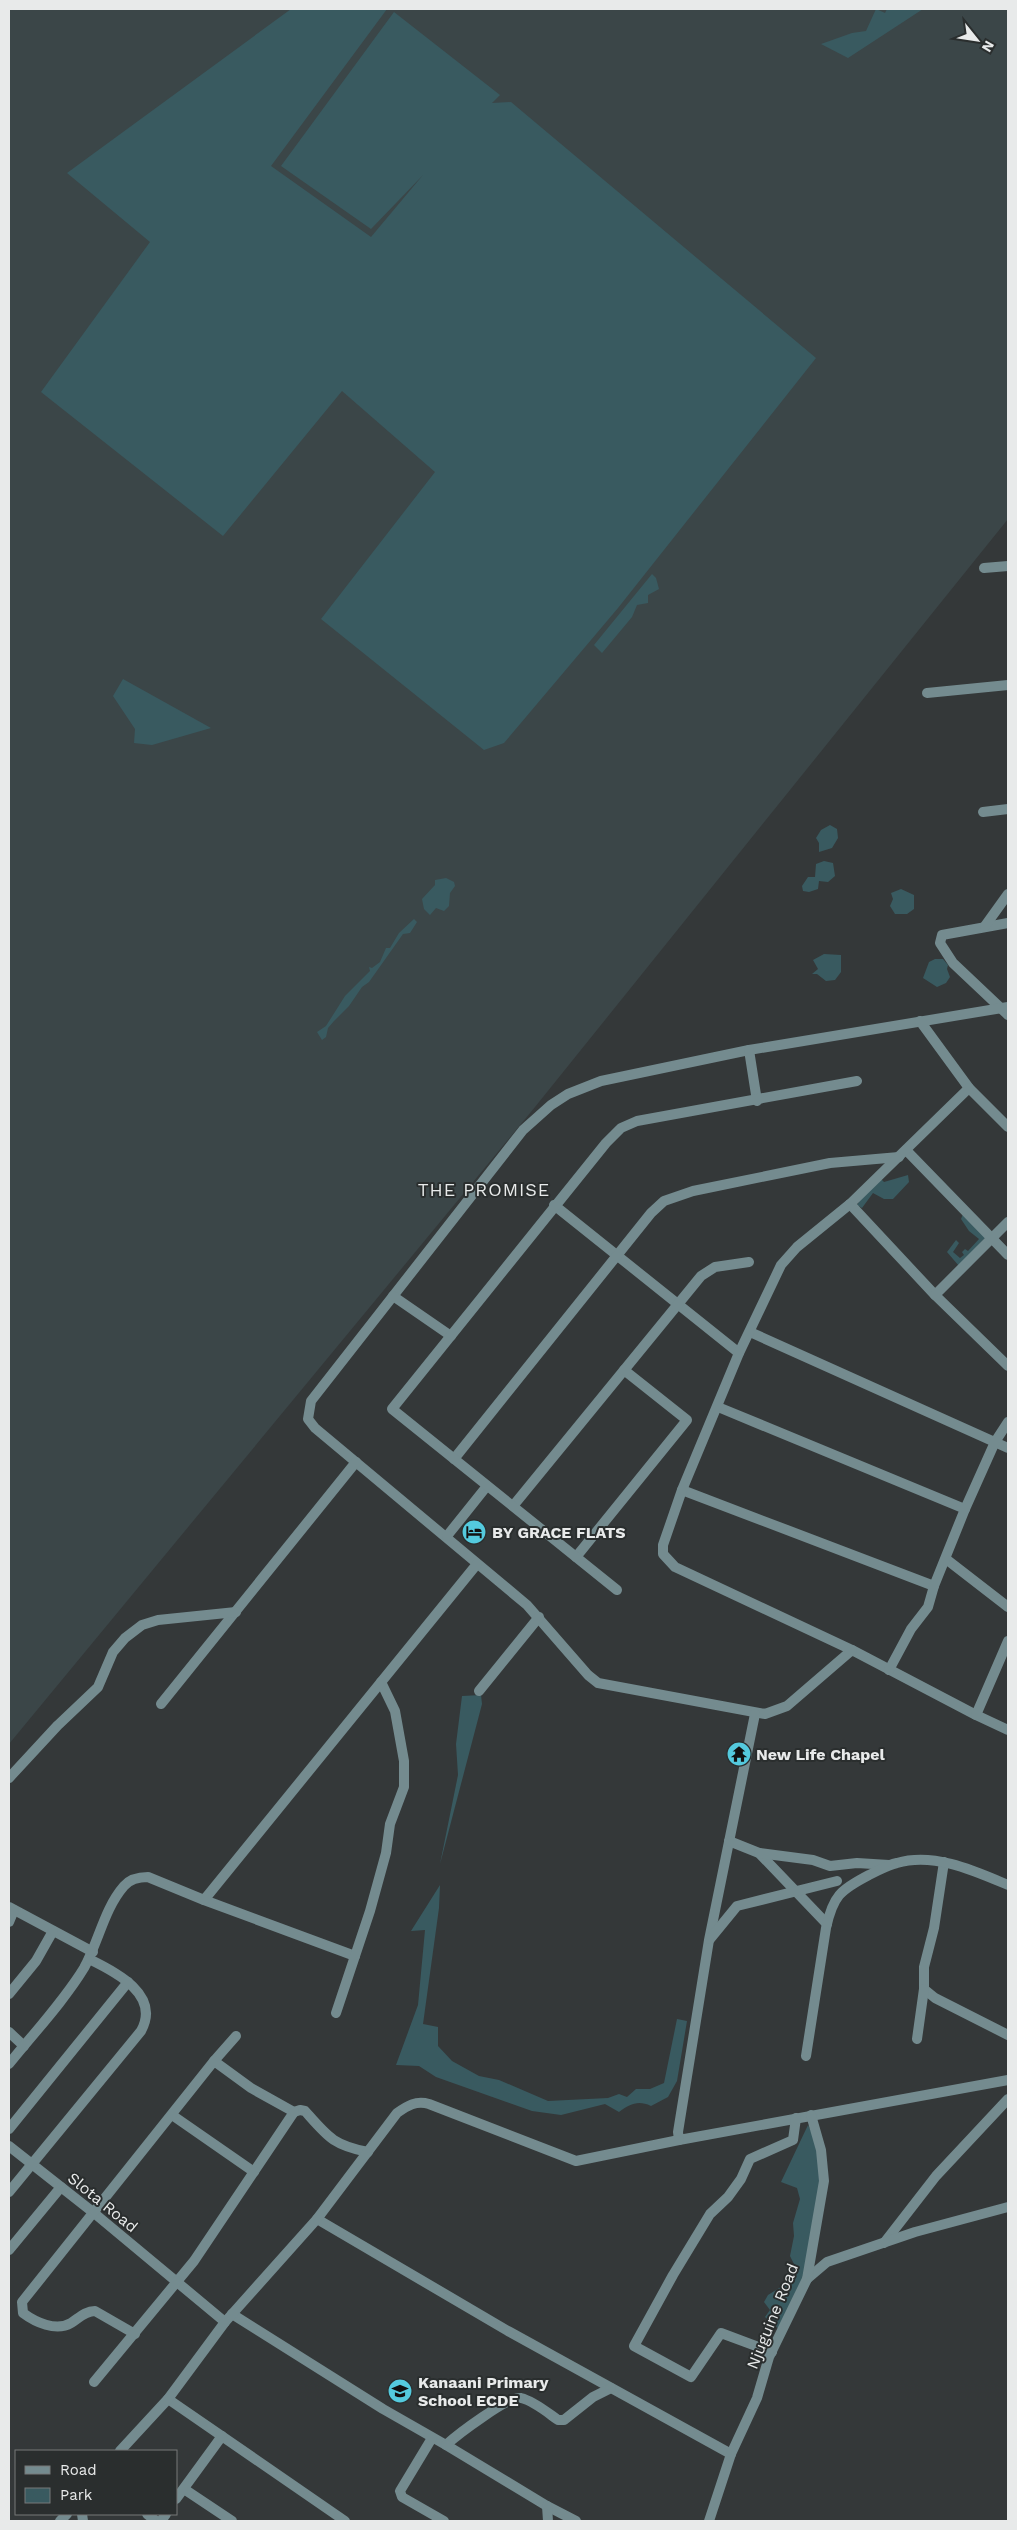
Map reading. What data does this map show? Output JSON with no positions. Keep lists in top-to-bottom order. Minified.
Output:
{"streets":{"street":["Slota Road","Njuguine Road"]},"districts":["THE PROMISE"],"places":{"hotel":["BY GRACE FLATS"],"temple":["New Life Chapel"],"school or university":["Kanaani Primary School ECDE"]},"legend":["Road","Park"],"north":"bottom right"}
